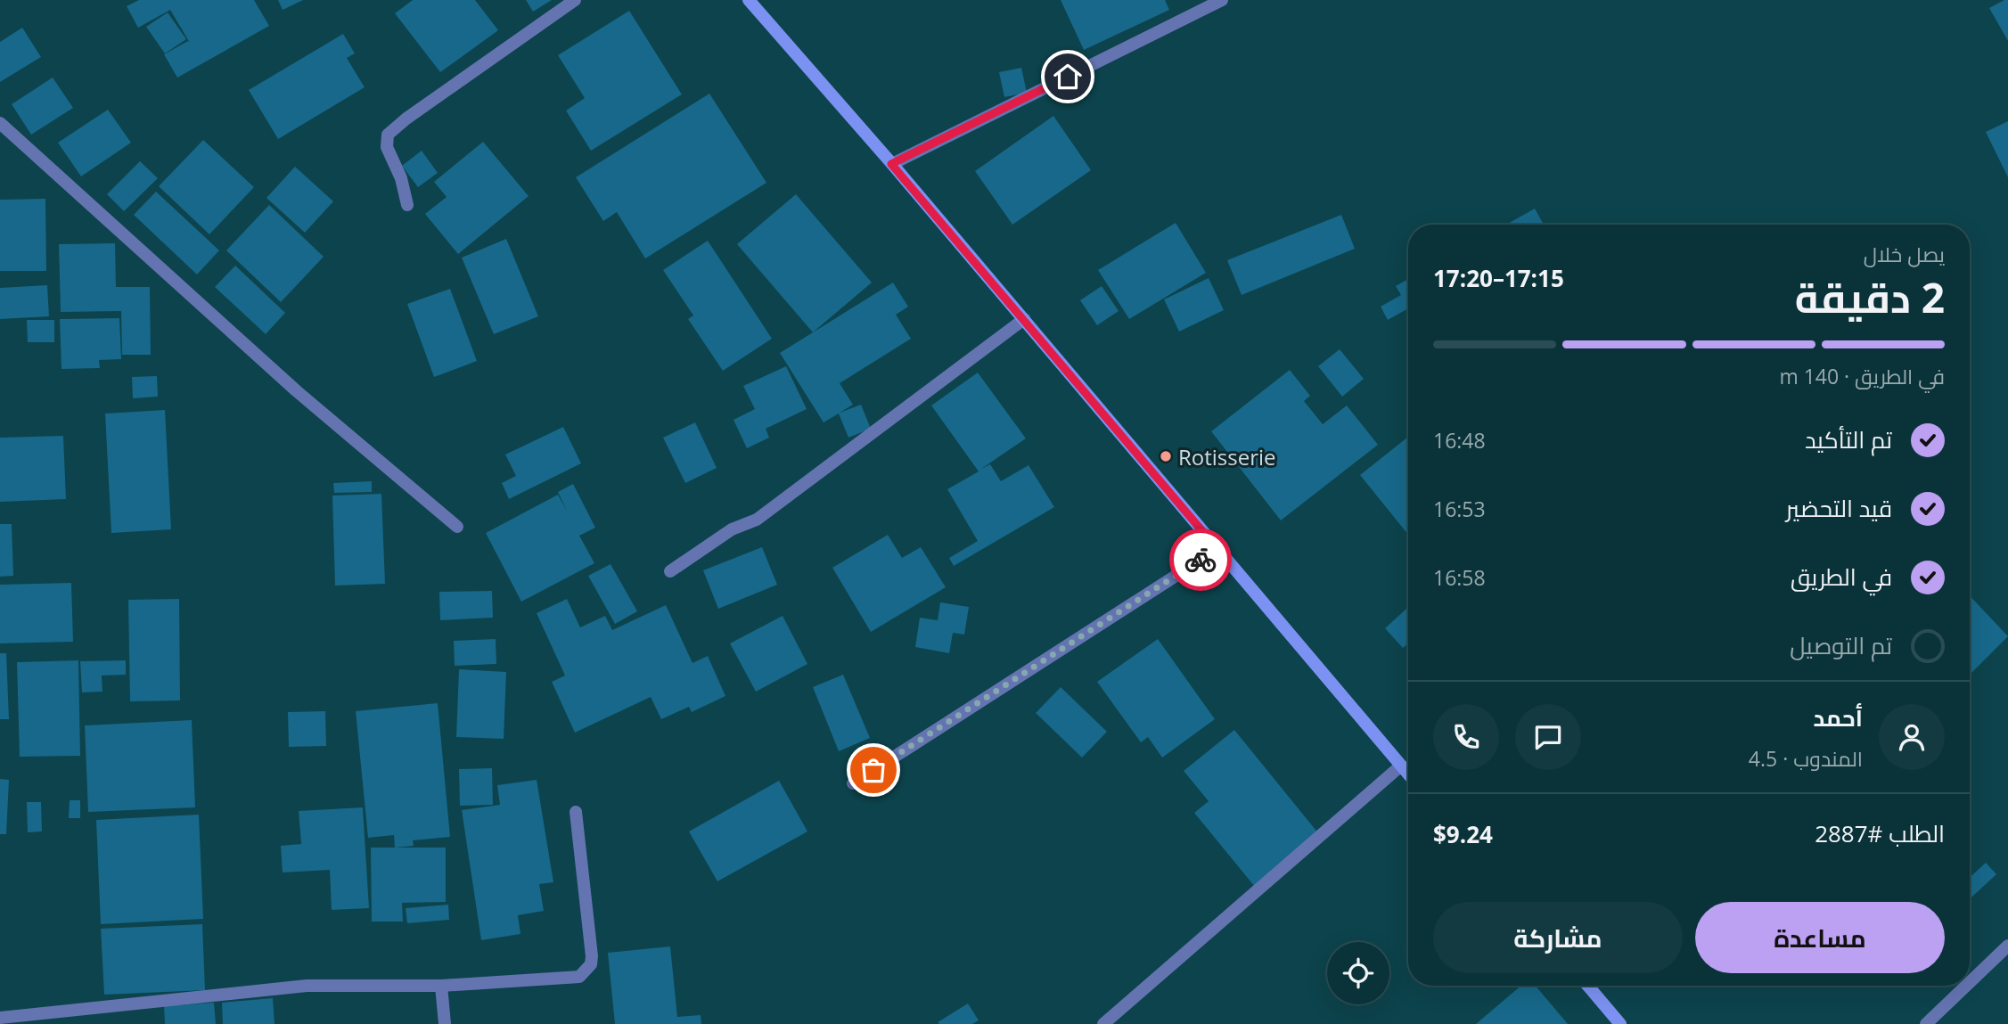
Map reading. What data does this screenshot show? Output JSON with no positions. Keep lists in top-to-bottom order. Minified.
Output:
{"places":["Rotisserie"],"page":{"heading":["2 دقيقة","يصل خلال","17:15–17:20"],"panel":["أحمد","المندوب · 4.5","الطلب #2887","$9.24"],"bar":"في الطريق · 140 m","list":[["تم التأكيد","16:48"],["قيد التحضير","16:53"],["في الطريق","16:58"],"تم التوصيل"],"buttons":["مساعدة","مشاركة"]}}
